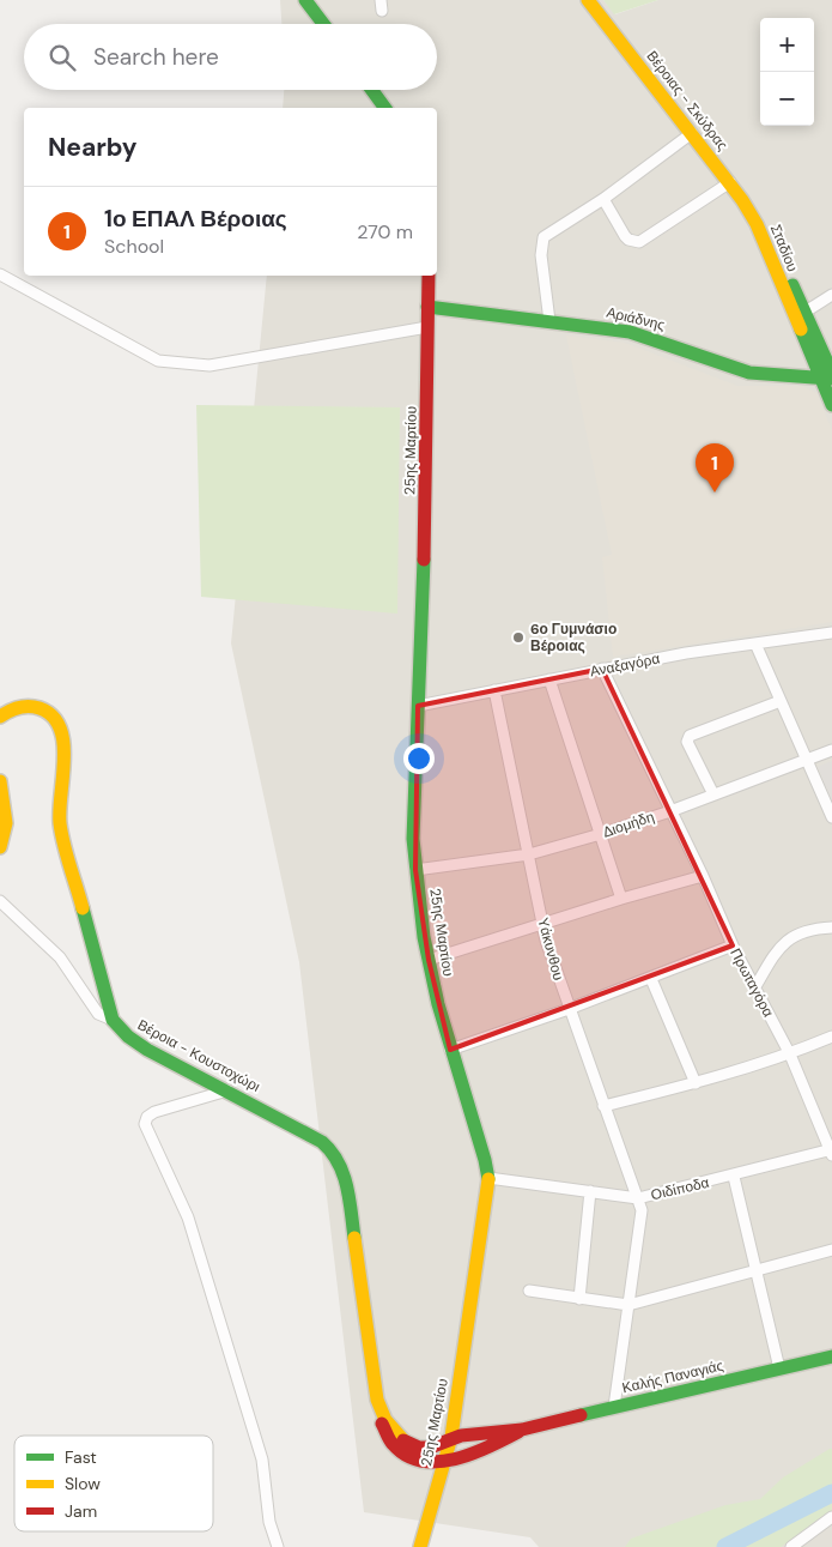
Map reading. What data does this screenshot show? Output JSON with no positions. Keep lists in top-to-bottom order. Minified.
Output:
{"streets":{"street":["Βέροιας - Σκύδρας","Σταδίου","Αριάδνης","25ης Μαρτίου","Αναξαγόρα","Διομήδη","Υάκυνθου","Πρωταγόρα","Βέροια - Κουστοχώρι","Οιδίποδα","Καλής Παναγιάς"]},"crossings":[["Βέροιας - Σκύδρας","Σταδίου"],["Σταδίου","Αριάδνης"],["Αριάδνης","25ης Μαρτίου"],["25ης Μαρτίου","Αναξαγόρα"],["25ης Μαρτίου","Διομήδη"],["25ης Μαρτίου","Βέροια - Κουστοχώρι"],["25ης Μαρτίου","Οιδίποδα"],["25ης Μαρτίου","Καλής Παναγιάς"],["Αναξαγόρα","Υάκυνθου"],["Αναξαγόρα","Πρωταγόρα"],["Διομήδη","Υάκυνθου"],["Διομήδη","Πρωταγόρα"],["Υάκυνθου","Οιδίποδα"],["Υάκυνθου","Καλής Παναγιάς"],["Πρωταγόρα","Οιδίποδα"],["Βέροια - Κουστοχώρι","Καλής Παναγιάς"]],"places":["6ο Γυμνάσιο Βέροιας"],"legend":["Fast","Slow","Jam"],"page":{"map_buttons":["+","−"],"search":"Search here","heading":"Nearby","list":[{"mark":"1","name":"1ο ΕΠΑΛ Βέροιας","note":"School","value":"270 m"}],"pins":"1"}}
